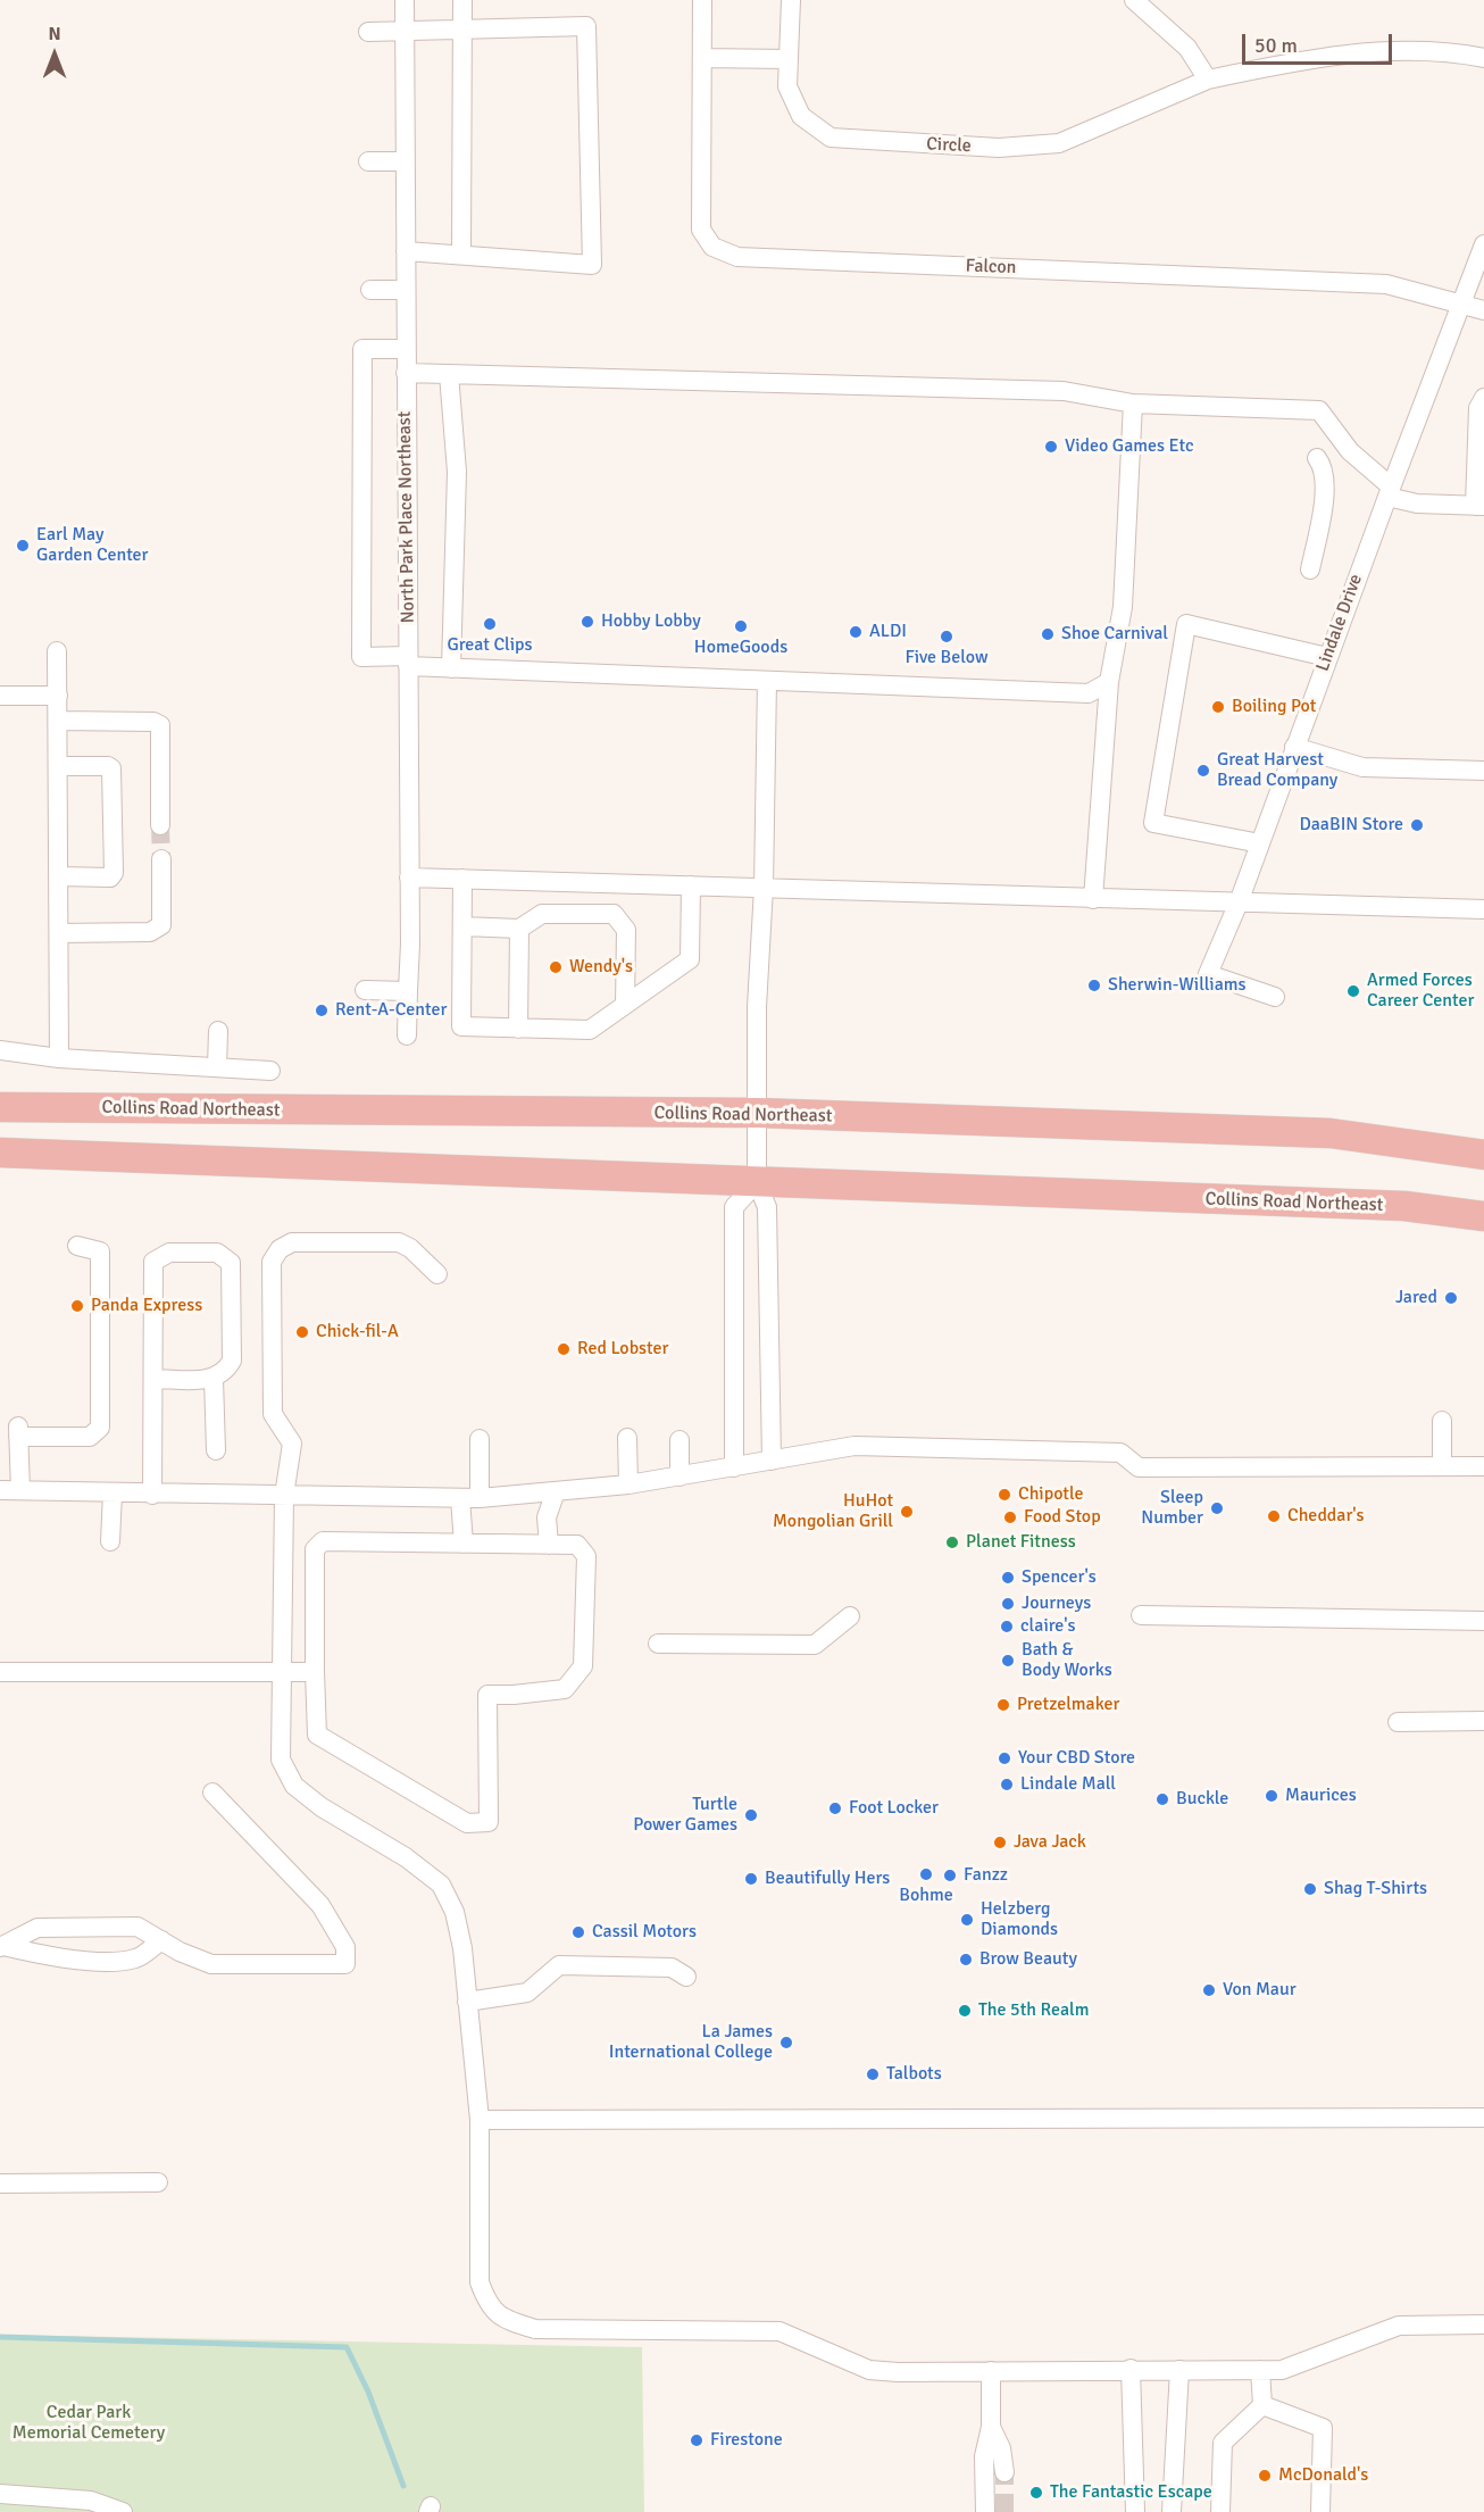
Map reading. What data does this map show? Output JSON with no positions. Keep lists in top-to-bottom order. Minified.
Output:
{"streets":{"highway":["Collins Road Northeast"],"street":["Circle","Falcon","North Park Place Northeast","Lindale Drive"]},"crossings":[["Falcon","Lindale Drive"]],"parks":["Cedar Park Memorial Cemetery"],"places":["Video Games Etc","Earl May Garden Center","Hobby Lobby","Great Clips","HomeGoods","ALDI","Shoe Carnival","Five Below","Boiling Pot","Great Harvest Bread Company","DaaBIN Store","Wendy's","Sherwin-Williams","Armed Forces Career Center","Rent-A-Center","Jared","Panda Express","Chick-fil-A","Red Lobster","Chipotle","Sleep Number","HuHot Mongolian Grill","Cheddar's","Food Stop","Planet Fitness","Spencer's","Journeys","claire's","Bath & Body Works","Pretzelmaker","Your CBD Store","Lindale Mall","Maurices","Buckle","Foot Locker","Turtle Power Games","Java Jack","Bohme","Fanzz","Beautifully Hers","Shag T-Shirts","Helzberg Diamonds","Cassil Motors","Brow Beauty","Von Maur","The 5th Realm","La James International College","Talbots","Firestone","McDonald's","The Fantastic Escape"],"scale_bar":"50 m","north":"top"}
